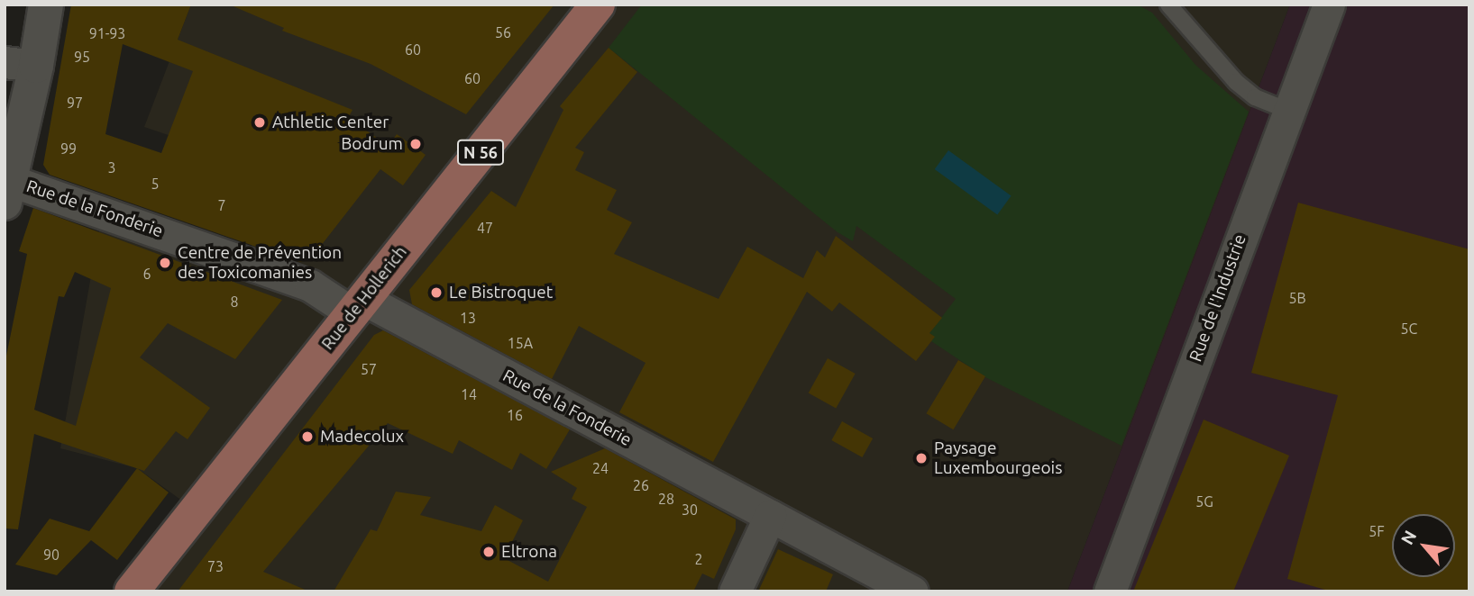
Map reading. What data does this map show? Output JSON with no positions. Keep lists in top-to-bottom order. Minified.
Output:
{"streets":{"main road":["N 56","Rue de Hollerich"],"street":["Rue de la Fonderie","Rue de l'Industrie"]},"crossings":[["Rue de la Fonderie","Rue de Hollerich"]],"places":["Athletic Center","Bodrum","Centre de Prévention des Toxicomanies","Le Bistroquet","Madecolux","Paysage Luxembourgeois","Eltrona"],"house_numbers":["56","91-93","60","95","60","97","99","3","5","7","47","6","5B","8","13","5C","15A","57","14","16","24","26","28","5G","30","5F","90","2","73"],"north":"top left"}
